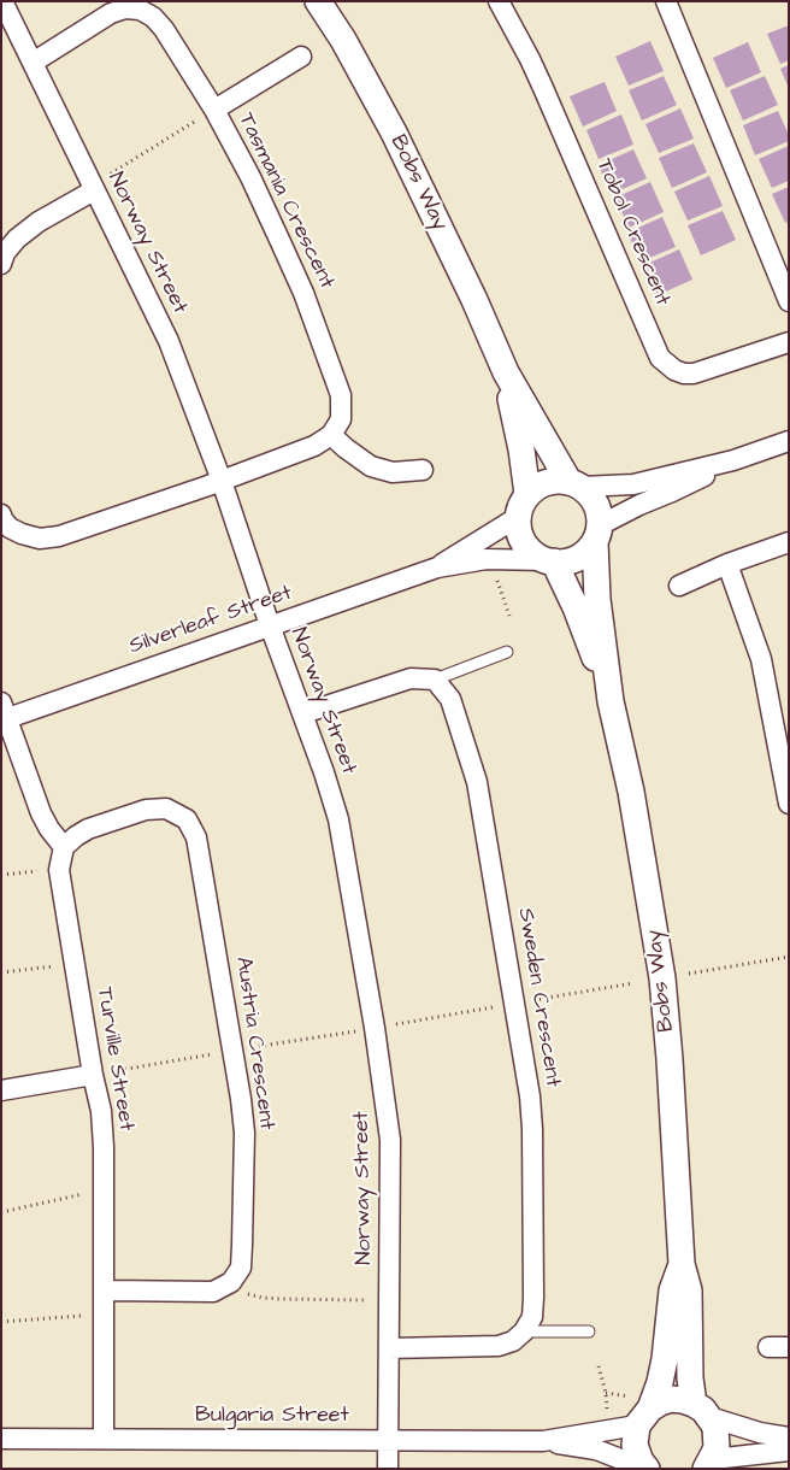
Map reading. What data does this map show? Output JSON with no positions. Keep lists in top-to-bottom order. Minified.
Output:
{"streets":{"street":["Bobs Way","Tasmania Crescent","Tobol Crescent","Norway Street","Silverleaf Street","Sweden Crescent","Austria Crescent","Turville Street","Bulgaria Street"]},"crossings":[["Bobs Way","Bulgaria Street"],["Tasmania Crescent","Norway Street"],["Norway Street","Silverleaf Street"],["Norway Street","Bulgaria Street"],["Austria Crescent","Turville Street"],["Turville Street","Bulgaria Street"]]}
